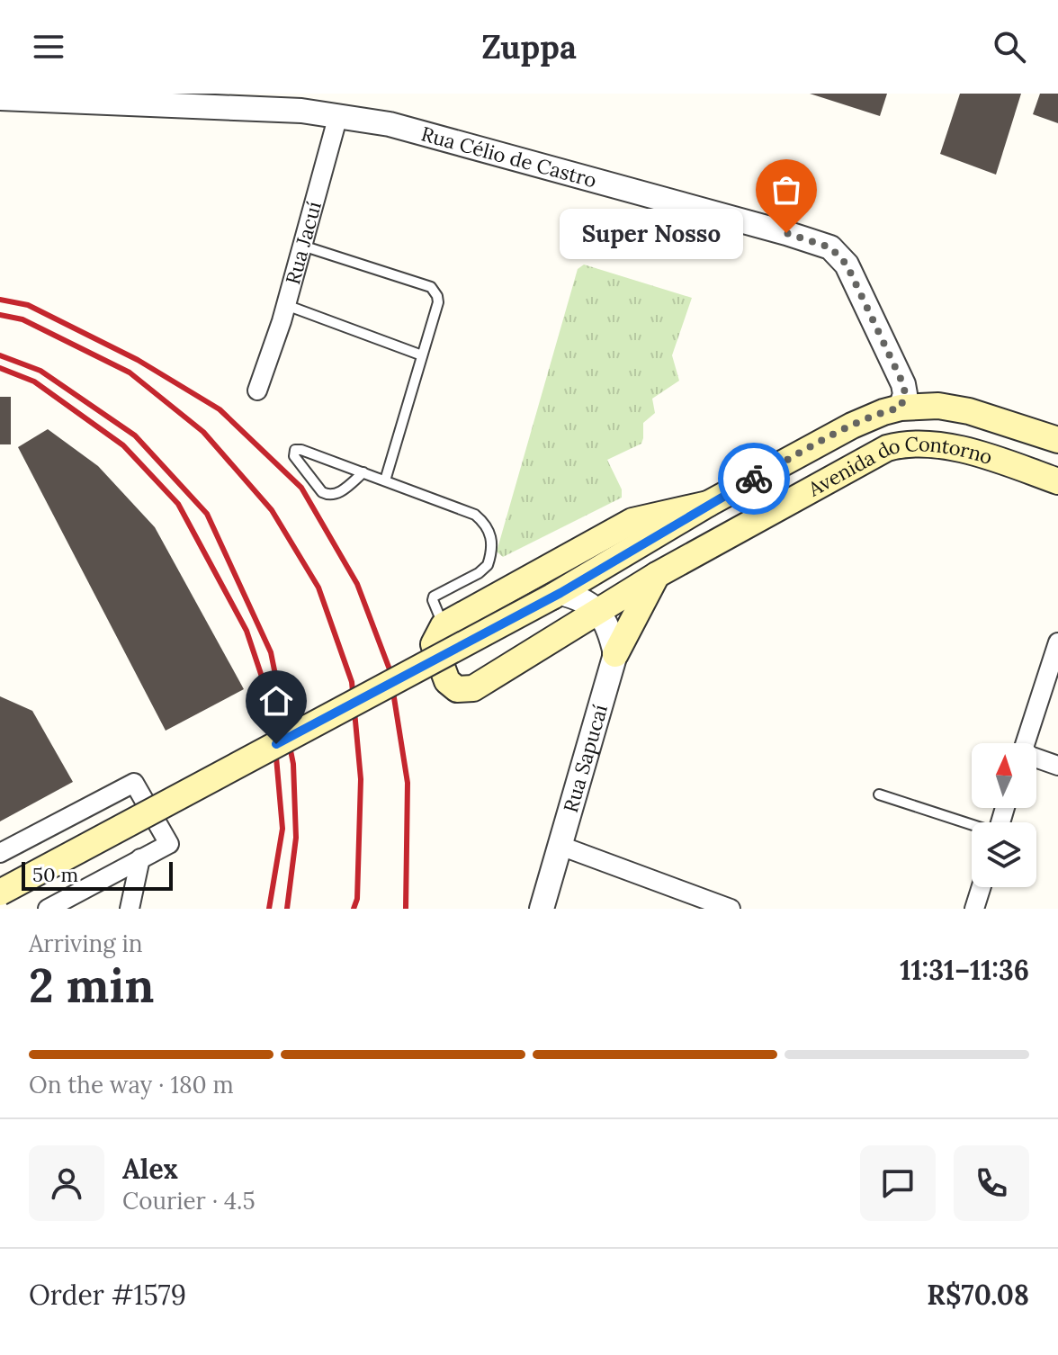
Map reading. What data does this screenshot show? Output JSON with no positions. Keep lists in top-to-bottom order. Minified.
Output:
{"streets":{"main road":["Avenida do Contorno"],"street":["Rua Célio de Castro","Rua Jacuí","Rua Sapucaí"]},"crossings":[["Rua Célio de Castro","Rua Jacuí"],["Rua Célio de Castro","Avenida do Contorno"]],"places":["Super Nosso"],"scale_bar":"50 m","north":"top","page":{"header":"Zuppa","bubble":"Super Nosso","scale":"50 m","heading":["2 min","Arriving in","11:31–11:36"],"panel":["Alex","Courier · 4.5","Order #1579","R$70.08"],"bar":"On the way · 180 m"}}
